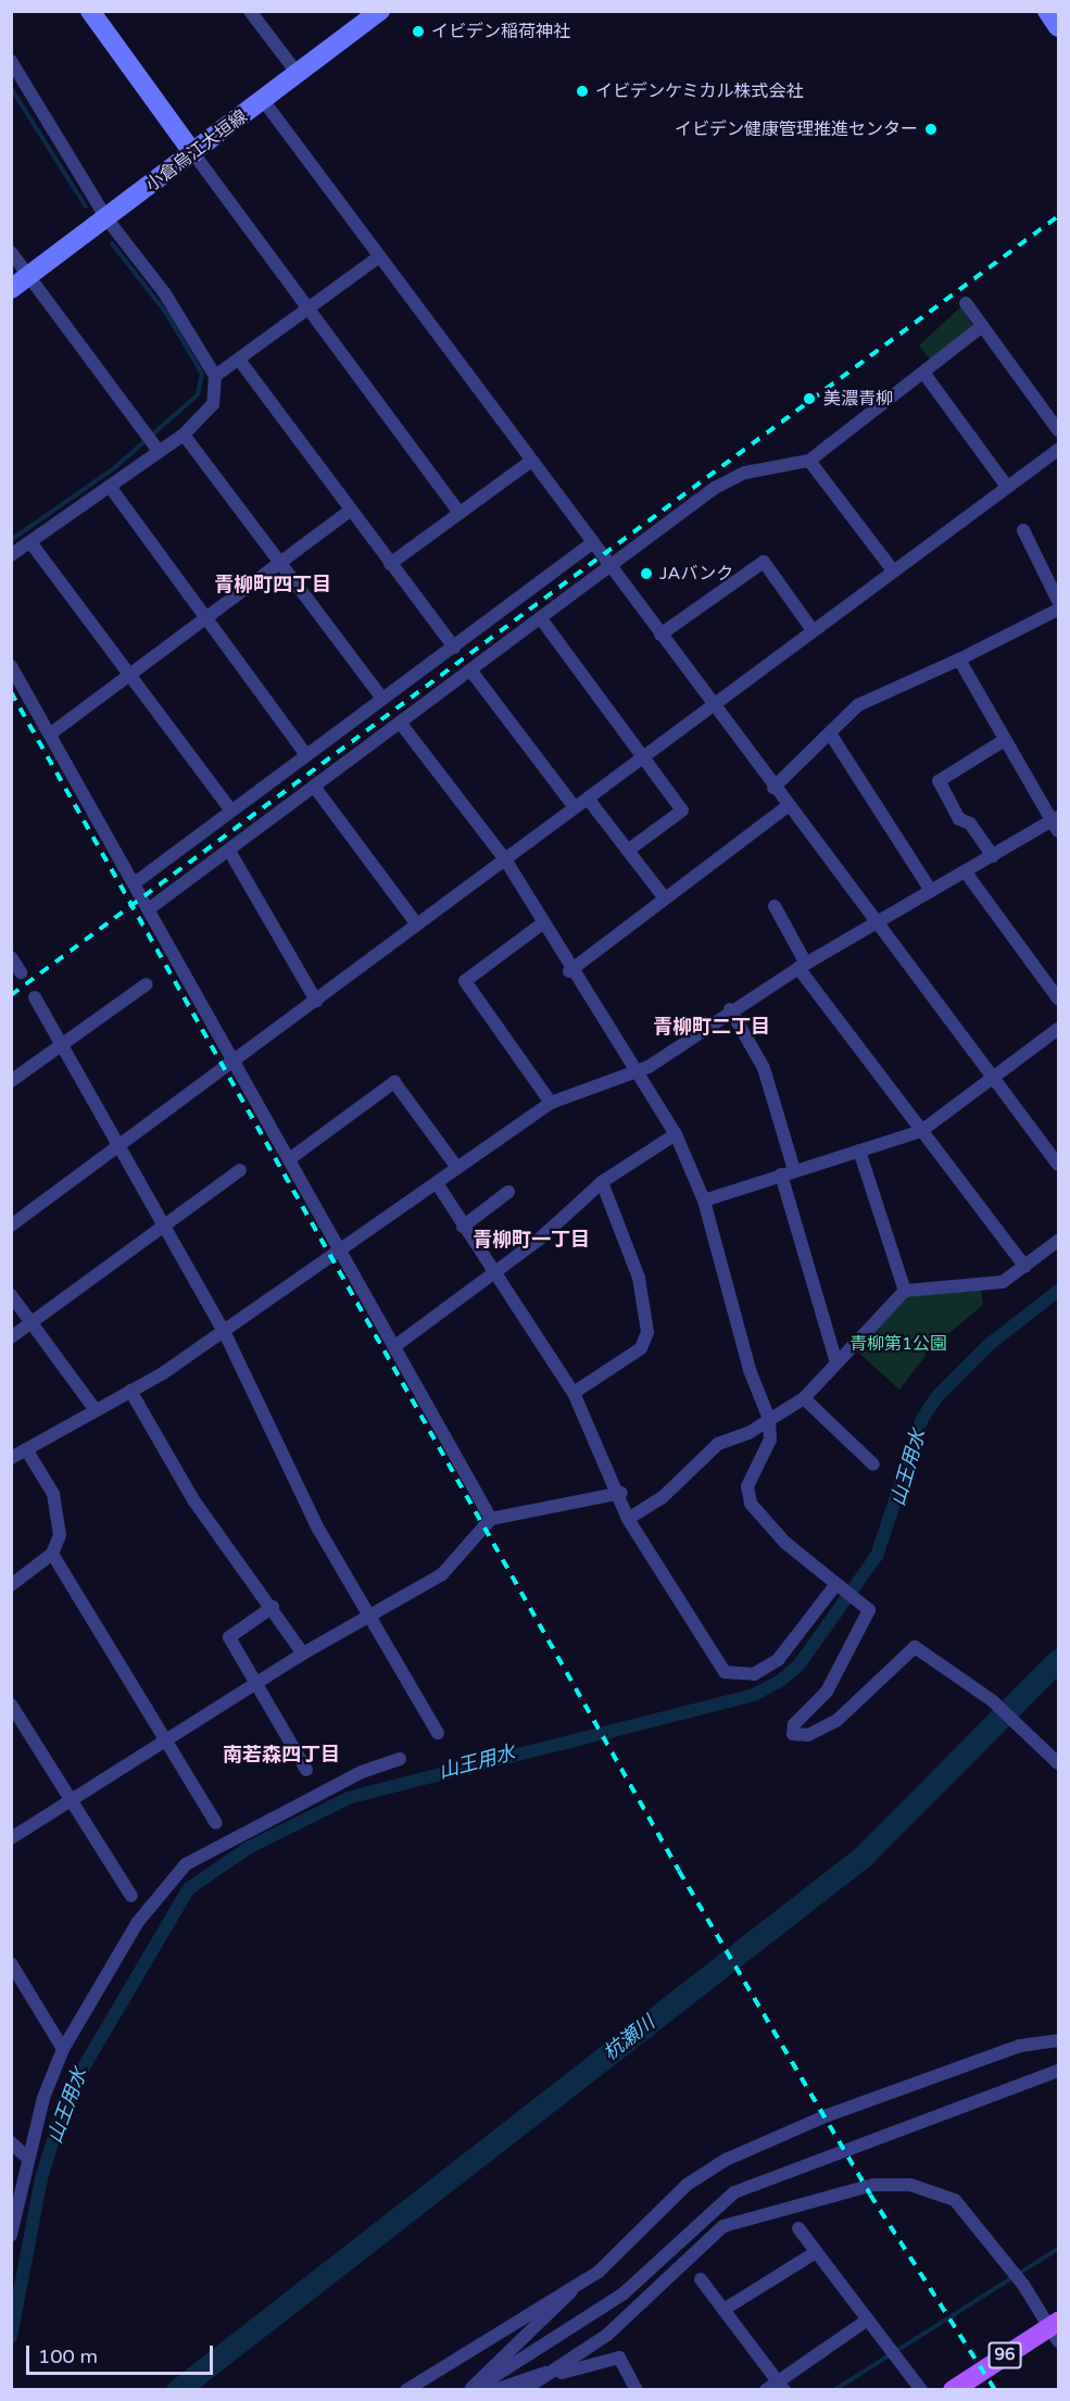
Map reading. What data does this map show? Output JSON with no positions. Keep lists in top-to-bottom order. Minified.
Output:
{"streets":{"main road":["小倉烏江大垣線","96"]},"districts":["青柳町四丁目","青柳町二丁目","青柳町一丁目","南若森四丁目"],"water":["山王用水","杭瀬川"],"parks":["青柳第1公園"],"places":["イビデン稲荷神社","イビデンケミカル株式会社","イビデン健康管理推進センター","美濃青柳","JAバンク"],"scale_bar":"100 m"}
